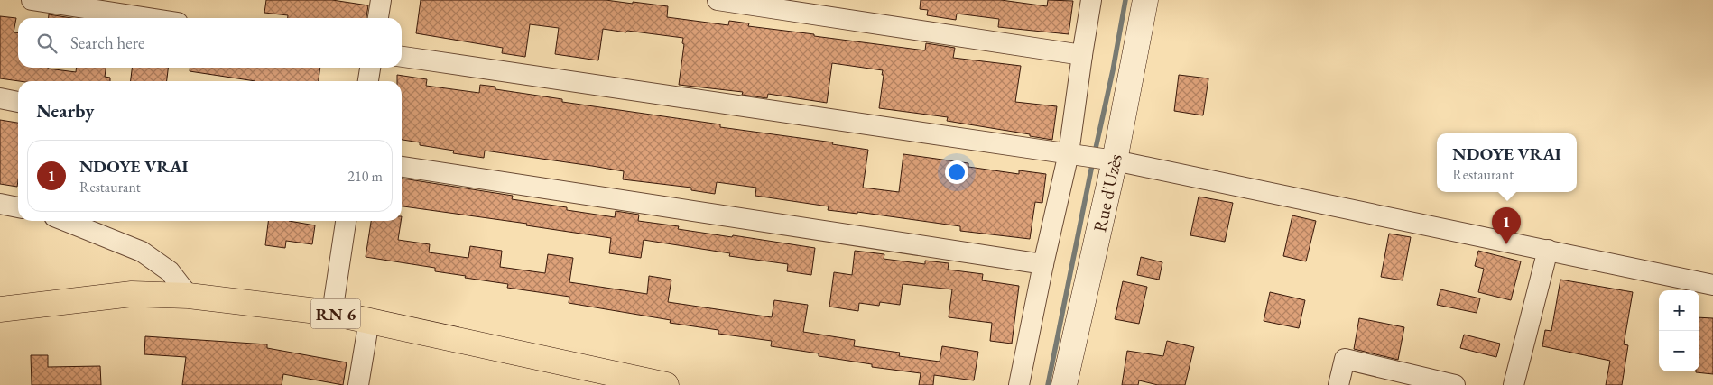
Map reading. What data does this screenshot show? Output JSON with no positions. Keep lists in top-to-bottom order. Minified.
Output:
{"streets":{"main road":["RN 6"],"street":["Rue d'Uzès"]},"page":{"search":"Search here","heading":"Nearby","popup":["NDOYE VRAI","Restaurant"],"list":[{"mark":"1","name":"NDOYE VRAI","note":"Restaurant","value":"210 m"}],"pins":"1","map_buttons":["+","−"]}}
